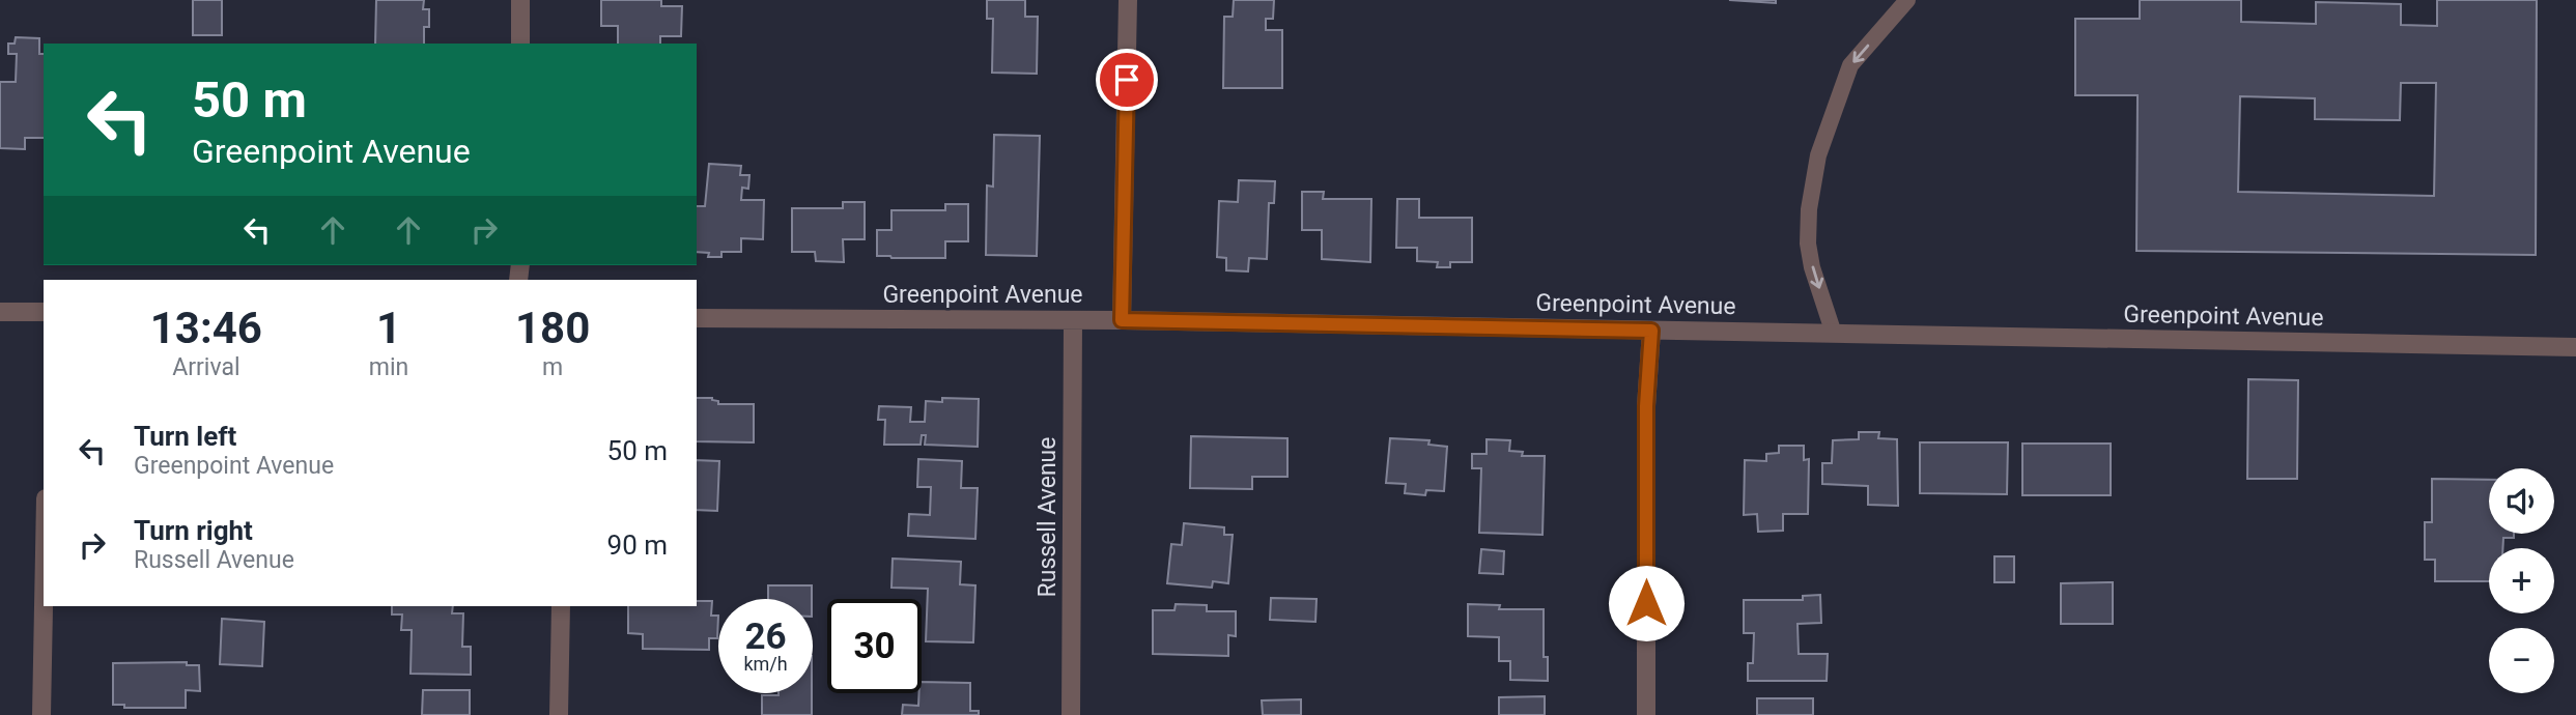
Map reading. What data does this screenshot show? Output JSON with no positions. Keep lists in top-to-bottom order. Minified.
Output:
{"streets":{"street":["Greenpoint Avenue","Russell Avenue"]},"crossings":[["Greenpoint Avenue","Russell Avenue"]],"page":{"turn":["50 m","Greenpoint Avenue"],"eta":["13:46","Arrival","1","min","180","m"],"list":[{"name":"Turn left","note":"Greenpoint Avenue","value":"50 m"},{"name":"Turn right","note":"Russell Avenue","value":"90 m"}],"map_buttons":["+","−"],"speed":"26 km/h","limit":"30"}}
